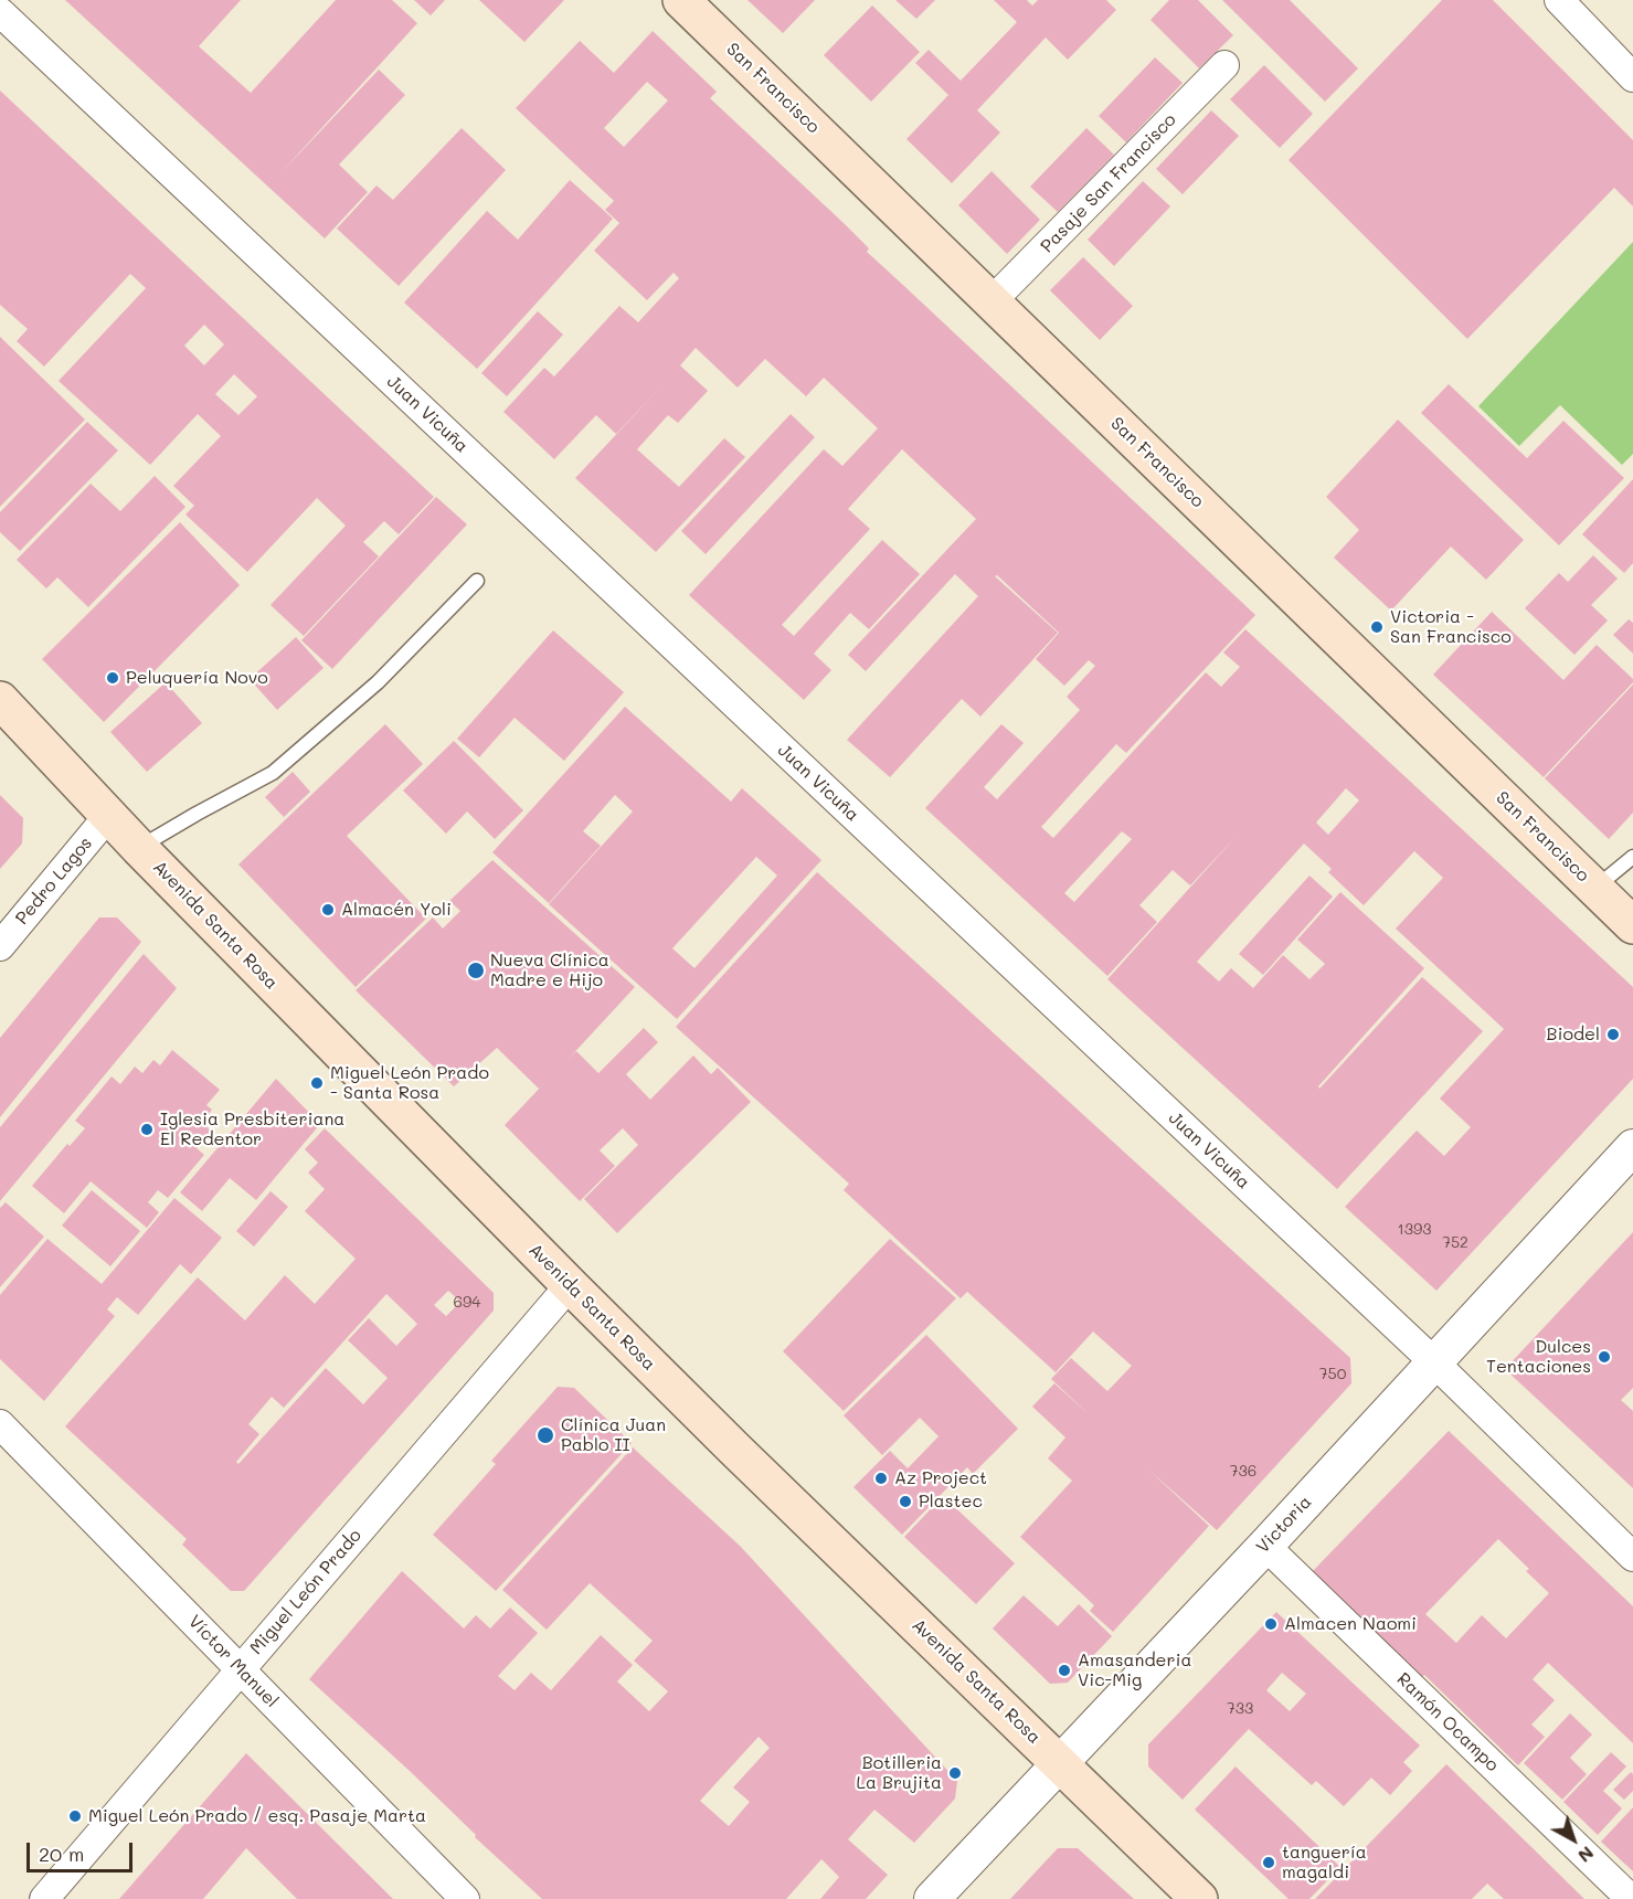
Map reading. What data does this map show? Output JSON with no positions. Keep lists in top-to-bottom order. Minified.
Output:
{"streets":{"main road":["San Francisco","Avenida Santa Rosa"],"street":["Pasaje San Francisco","Juan Vicuña","Pedro Lagos","Victoria","Miguel León Prado","Víctor Manuel","Ramón Ocampo"]},"crossings":[["San Francisco","Pasaje San Francisco"],["Juan Vicuña","Victoria"],["Pedro Lagos","Avenida Santa Rosa"],["Avenida Santa Rosa","Victoria"],["Avenida Santa Rosa","Miguel León Prado"],["Victoria","Ramón Ocampo"],["Miguel León Prado","Víctor Manuel"]],"places":["Victoria - San Francisco","Peluquería Novo","Almacén Yoli","Nueva Clínica Madre e Hijo","Biodel","Miguel León Prado - Santa Rosa","Iglesia Presbiteriana El Redentor","Dulces Tentaciones","Clínica Juan Pablo II","Az Project","Plastec","Almacen Naomi","Amasanderia Vic-Mig","Botilleria La Brujita","Miguel León Prado / esq. Pasaje Marta","tanguería magaldi"],"house_numbers":["1393","752","694","750","736","733"],"scale_bar":"20 m","north":"bottom right"}
